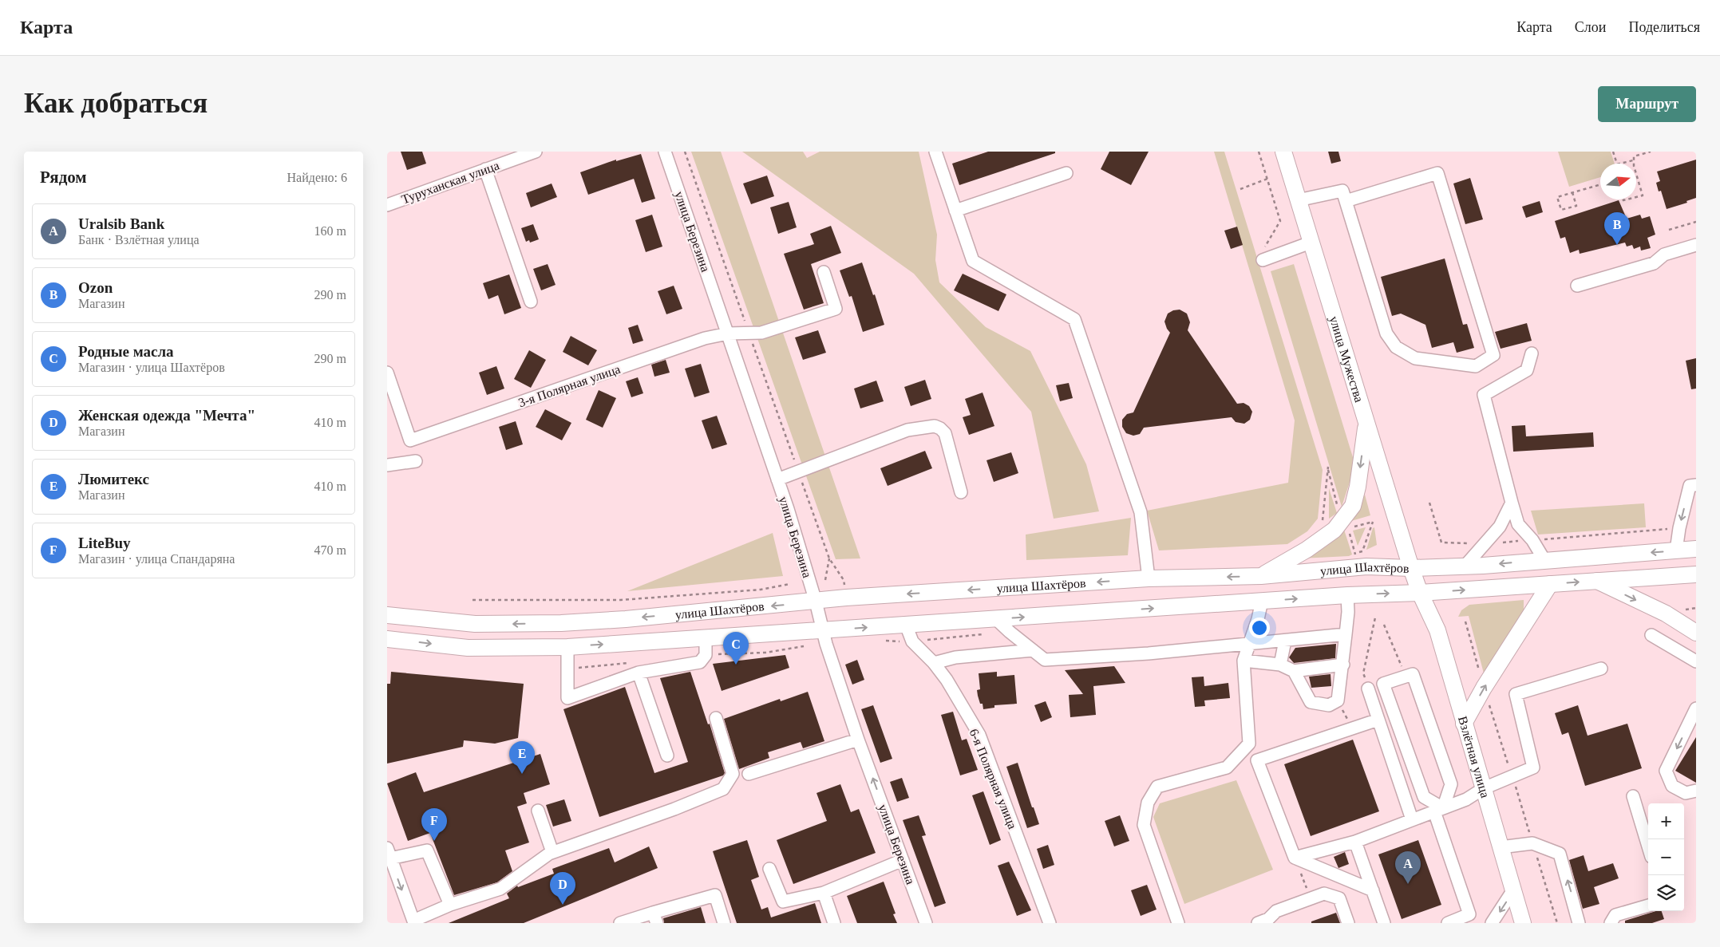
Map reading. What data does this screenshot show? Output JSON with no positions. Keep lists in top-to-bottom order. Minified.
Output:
{"streets":{"main road":["улица Мужества","улица Шахтёров","Взлётная улица"],"street":["Туруханская улица","улица Березина","3-я Полярная улица","6-я Полярная улица"]},"crossings":[["улица Березина","3-я Полярная улица"],["улица Березина","улица Шахтёров"],["улица Мужества","улица Шахтёров"],["улица Мужества","Взлётная улица"],["улица Шахтёров","Взлётная улица"],["улица Шахтёров","6-я Полярная улица"]],"north":"right","page":{"header":"Карта","nav":["Карта","Слои","Поделиться"],"buttons":"Маршрут","title":"Как добраться","heading":["Рядом","Найдено: 6"],"list":[{"mark":"A","name":"Uralsib Bank","note":"Банк · Взлётная улица","value":"160 m"},{"mark":"B","name":"Ozon","note":"Магазин","value":"290 m"},{"mark":"C","name":"Родные масла","note":"Магазин · улица Шахтёров","value":"290 m"},{"mark":"D","name":"Женская одежда \"Мечта\"","note":"Магазин","value":"410 m"},{"mark":"E","name":"Люмитекс","note":"Магазин","value":"410 m"},{"mark":"F","name":"LiteBuy","note":"Магазин · улица Спандаряна","value":"470 m"}],"pins":["B","C","E","F","A","D"],"map_buttons":["+","−"]}}
